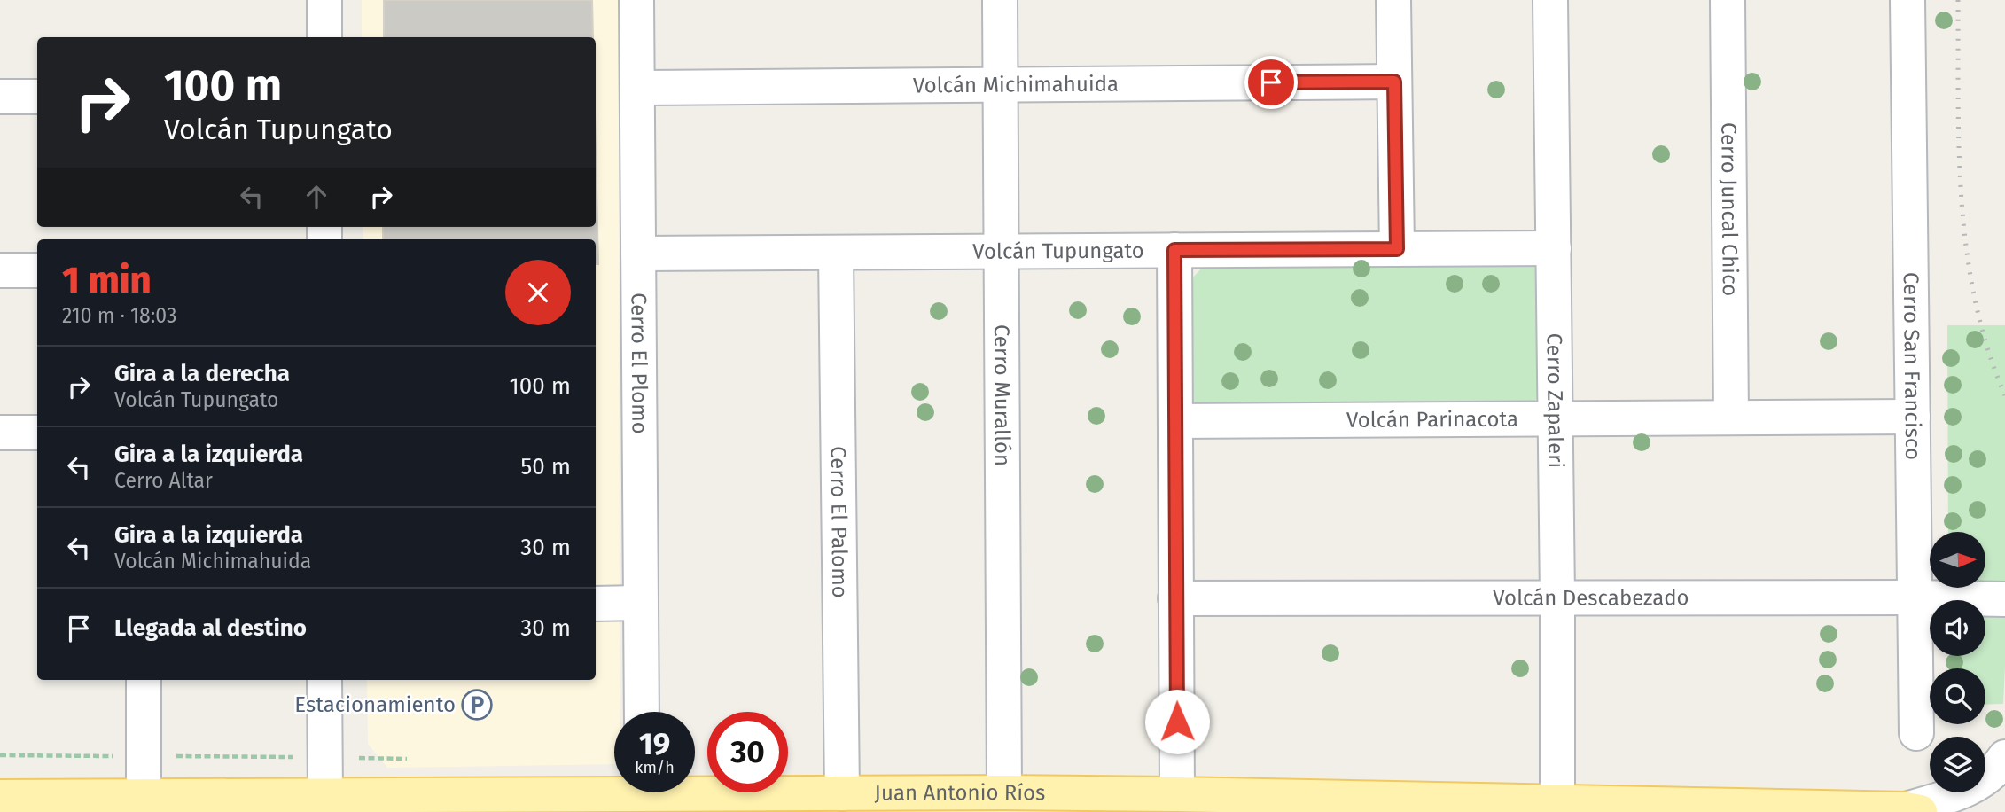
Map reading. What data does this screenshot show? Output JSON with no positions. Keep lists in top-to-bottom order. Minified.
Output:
{"streets":{"main road":["Juan Antonio Ríos"],"street":["Volcán Michimahuida","Cerro Juncal Chico","Volcán Tupungato","Cerro El Plomo","Cerro San Francisco","Cerro Murallón","Cerro Zapaleri","Volcán Parinacota","Cerro El Palomo","Volcán Descabezado"]},"crossings":[["Volcán Michimahuida","Cerro El Plomo"],["Volcán Michimahuida","Cerro Murallón"],["Cerro Juncal Chico","Volcán Parinacota"],["Volcán Tupungato","Cerro El Plomo"],["Volcán Tupungato","Cerro Murallón"],["Volcán Tupungato","Cerro Zapaleri"],["Volcán Tupungato","Cerro El Palomo"],["Cerro San Francisco","Volcán Parinacota"],["Cerro San Francisco","Volcán Descabezado"],["Cerro Murallón","Juan Antonio Ríos"],["Cerro Zapaleri","Volcán Parinacota"],["Cerro Zapaleri","Volcán Descabezado"],["Cerro Zapaleri","Juan Antonio Ríos"],["Cerro El Palomo","Juan Antonio Ríos"]],"places":{"parking":["Estacionamiento"]},"north":"right","page":{"turn":["100 m","Volcán Tupungato"],"heading":["1 min","210 m · 18:03"],"list":[{"name":"Gira a la derecha","note":"Volcán Tupungato","value":"100 m"},{"name":"Gira a la izquierda","note":"Cerro Altar","value":"50 m"},{"name":"Gira a la izquierda","note":"Volcán Michimahuida","value":"30 m"},{"name":"Llegada al destino","value":"30 m"}],"speed":"19 km/h","limit":"30"}}
